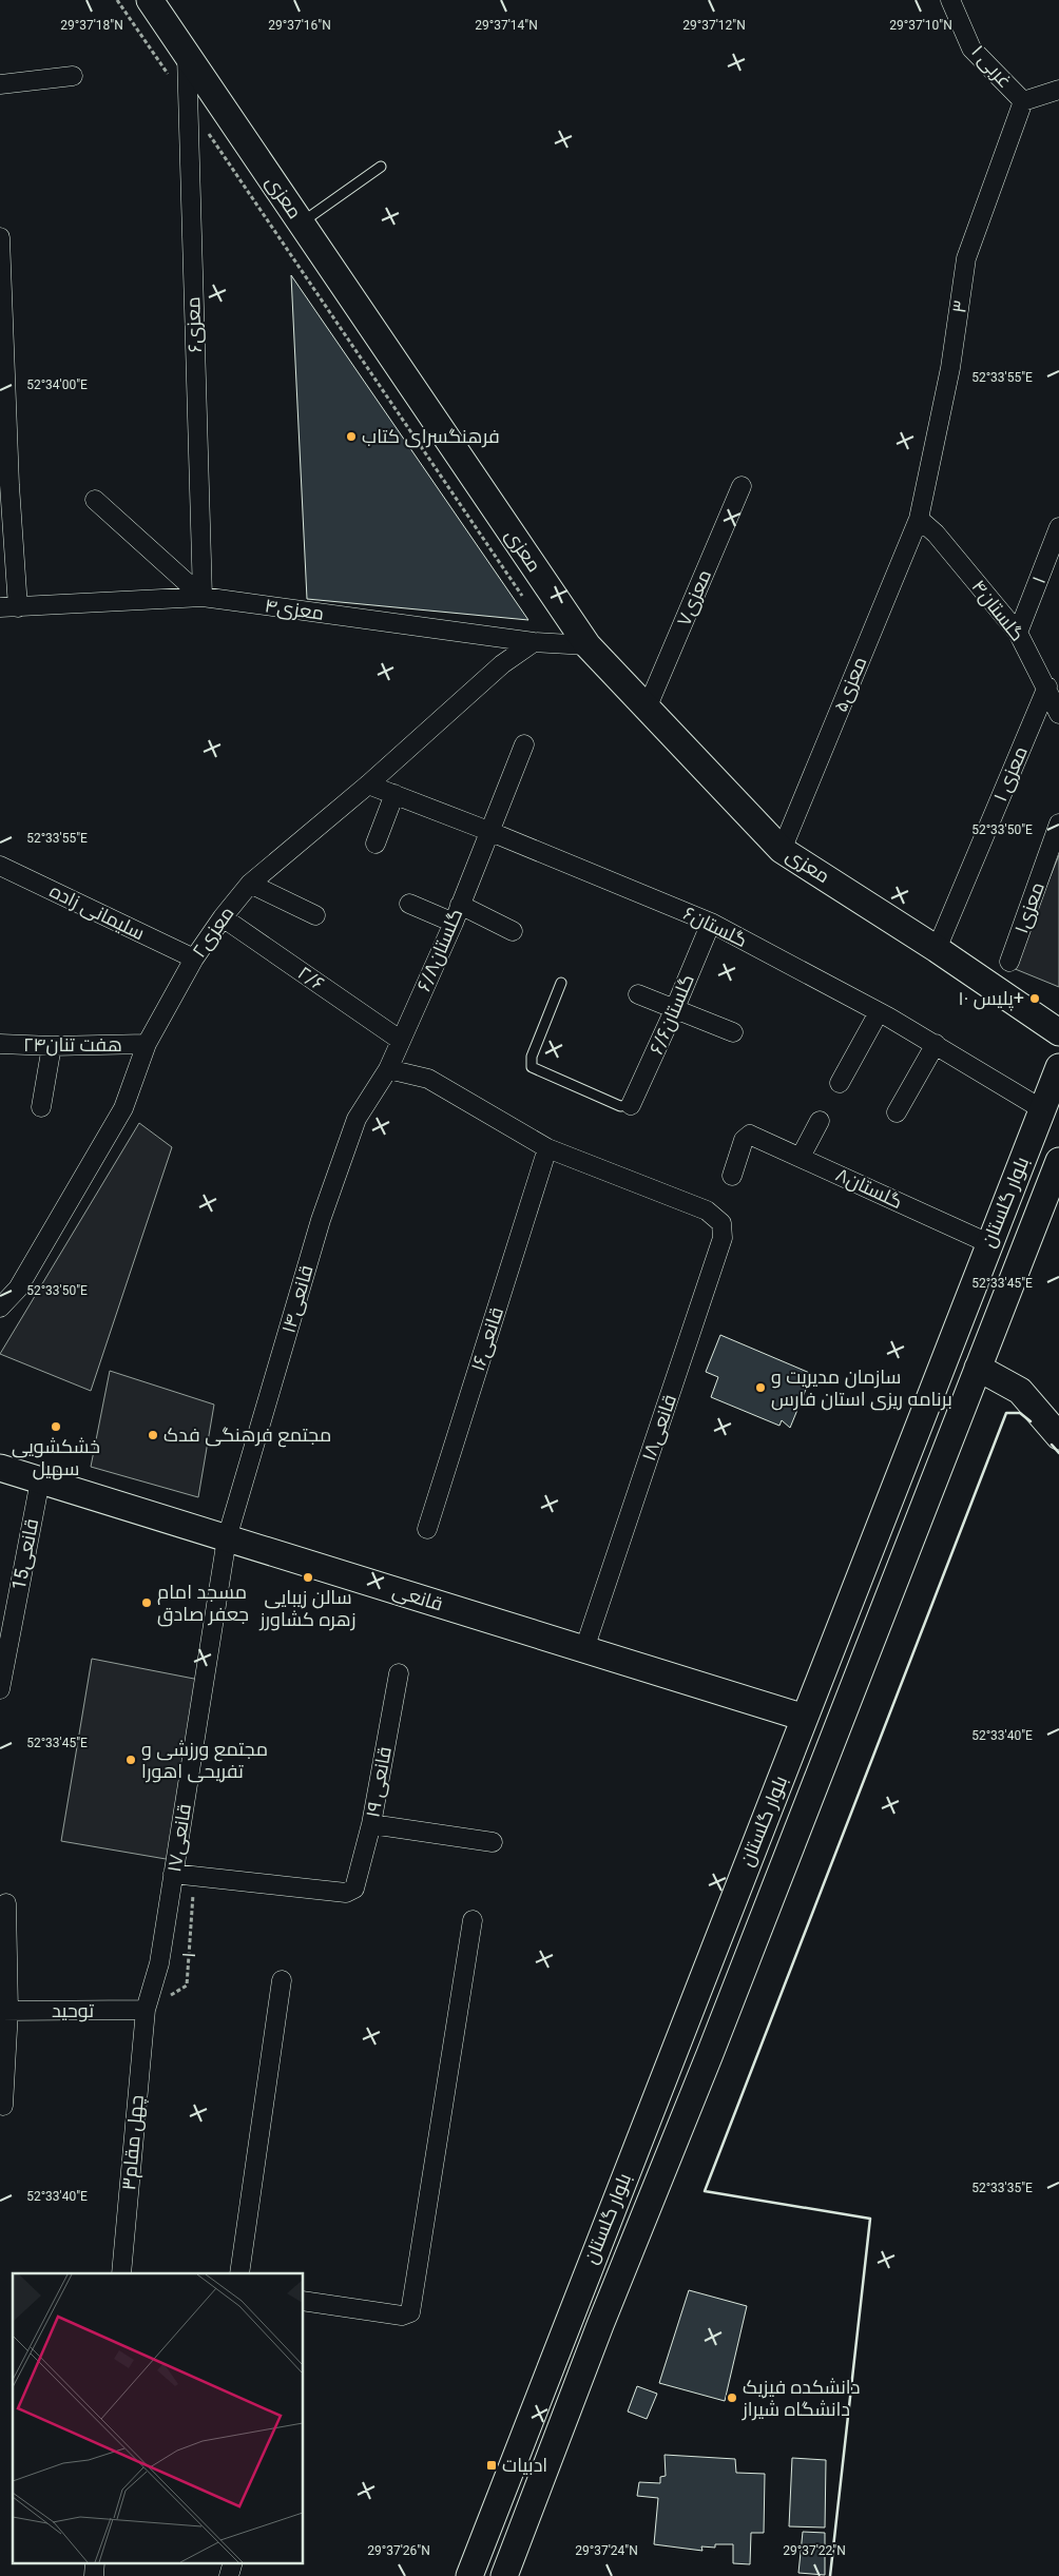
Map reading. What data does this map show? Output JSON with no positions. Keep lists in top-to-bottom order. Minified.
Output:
{"streets":{"main road":["معزی","بلوار گلستان","قانعی"],"street":["۱ غربی","۳","۶معزی","۱","۷معزی","۴معزی","گلستان۴","۵معزی","معزی ۱","۱معزی","سلیمانی زاده","گلستان۶","۲معزی","۶/۸گلستان","۲/۶","۶/۶گلستان","هفت تنان۲۴","گلستان۸","۱۴قانعی","۱۶قانعی","۱۸قانعی","15قانعی","قانعی ۱۹","۱۷قانعی","توحید","چهل مقام۳"]},"crossings":[["۱ غربی","۳"],["معزی","۶معزی"],["معزی","۷معزی"],["معزی","۴معزی"],["معزی","۵معزی"],["معزی","معزی ۱"],["۳","گلستان۴"],["۳","۵معزی"],["۶معزی","۴معزی"],["۱","گلستان۴"],["۱","قانعی ۱۹"],["۱","۱۷قانعی"],["۱","توحید"],["۱","چهل مقام۳"],["۴معزی","۲معزی"],["گلستان۴","۵معزی"],["گلستان۴","معزی ۱"],["سلیمانی زاده","۲معزی"],["گلستان۶","۲معزی"],["گلستان۶","۶/۸گلستان"],["گلستان۶","۶/۶گلستان"],["گلستان۶","بلوار گلستان"],["۲معزی","۲/۶"],["۲معزی","هفت تنان۲۴"],["۶/۸گلستان","۲/۶"],["۶/۸گلستان","۱۴قانعی"],["گلستان۸","بلوار گلستان"],["بلوار گلستان","قانعی"],["۱۴قانعی","قانعی"],["۱۴قانعی","۱۷قانعی"],["۱۶قانعی","۱۸قانعی"],["۱۸قانعی","قانعی"],["15قانعی","قانعی"],["قانعی","۱۷قانعی"],["۱۷قانعی","توحید"],["۱۷قانعی","چهل مقام۳"],["توحید","چهل مقام۳"]],"places":{"other":["فرهنگسرای کتاب","پلیس ۱۰+","سازمان مدیریت و برنامه ریزی استان فارس","خشکشویی سهیل","مجتمع فرهنگی فدک","سالن زیبایی زهره کشاورز","مسجد امام جعفر صادق","مجتمع ورزشی و تفریحی اهورا","دانشکده فیزیک دانشگاه شیراز"],"transit":["ادبیات"]},"coordinates":["29°37'18\"N","29°37'16\"N","29°37'14\"N","29°37'12\"N","29°37'10\"N","52°33'55\"E","52°34'00\"E","52°33'50\"E","52°33'45\"E","52°33'40\"E","52°33'35\"E","29°37'26\"N","29°37'24\"N","29°37'22\"N"]}
